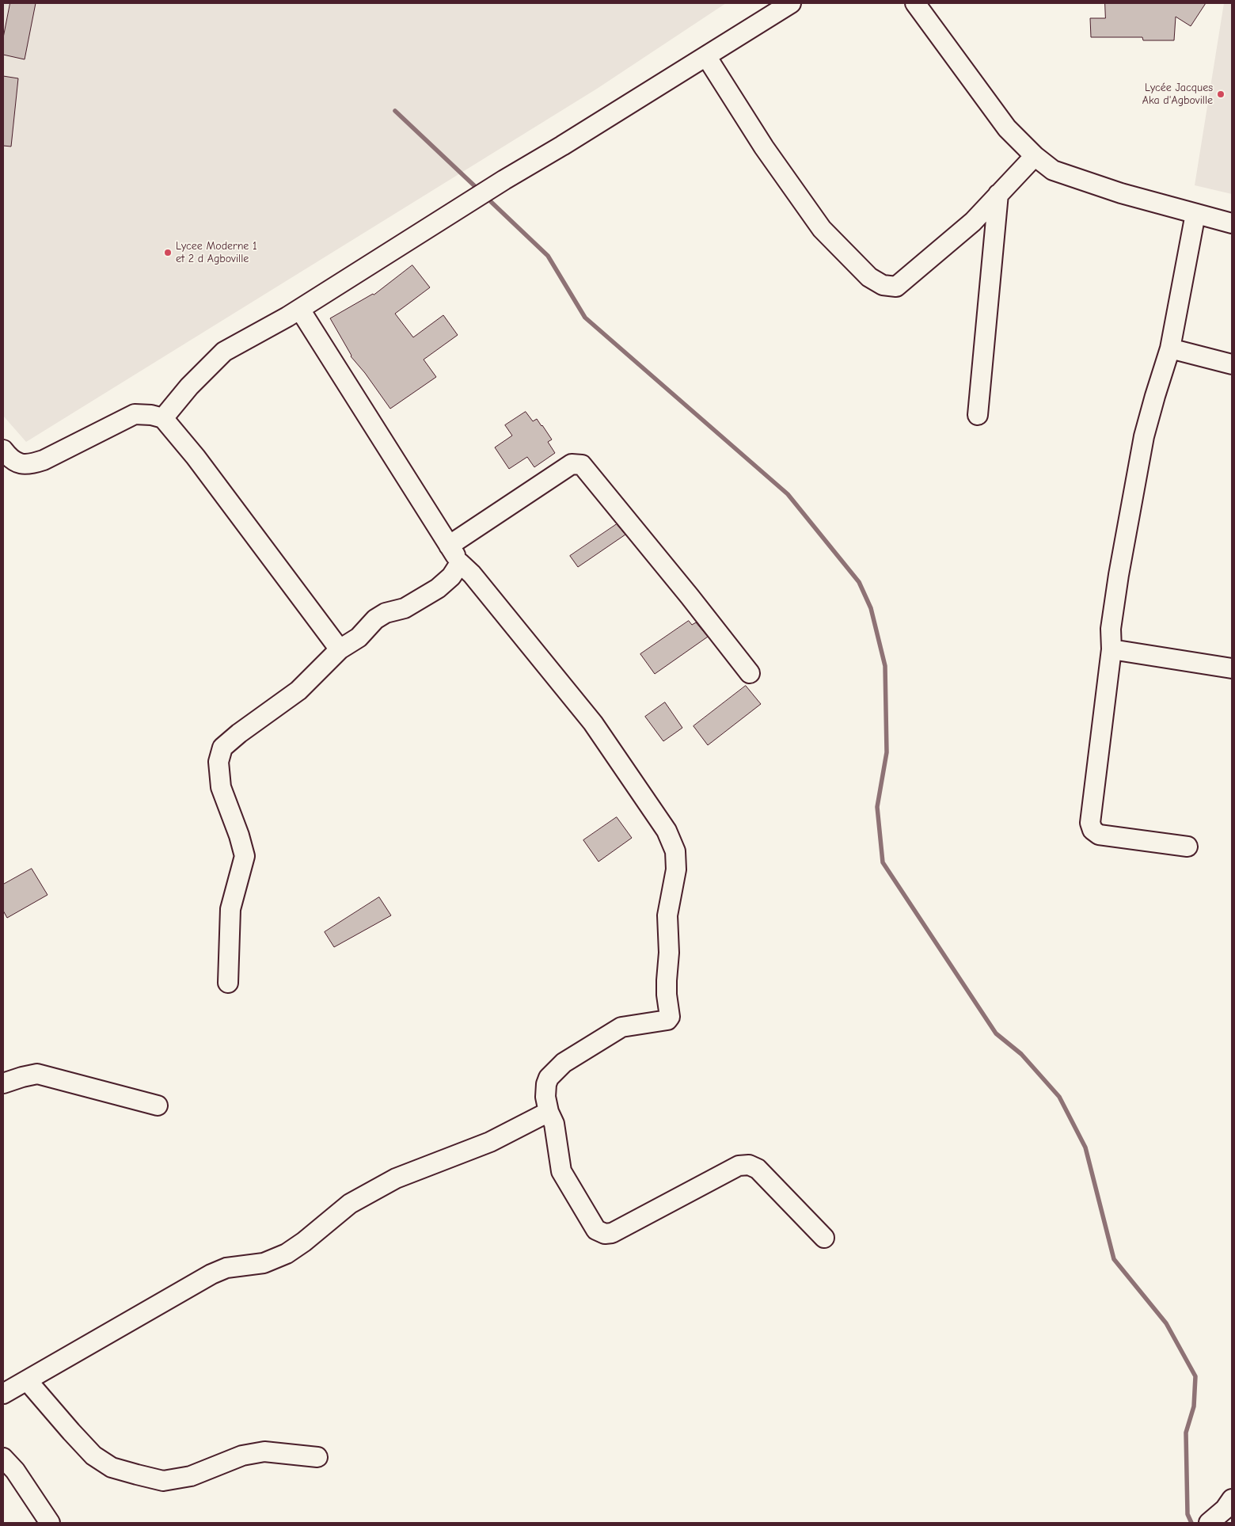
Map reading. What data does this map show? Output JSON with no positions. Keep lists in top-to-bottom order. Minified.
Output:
{"places":["Lycée Jacques Aka d'Agboville","Lycee Moderne 1 et 2 d Agboville"]}
